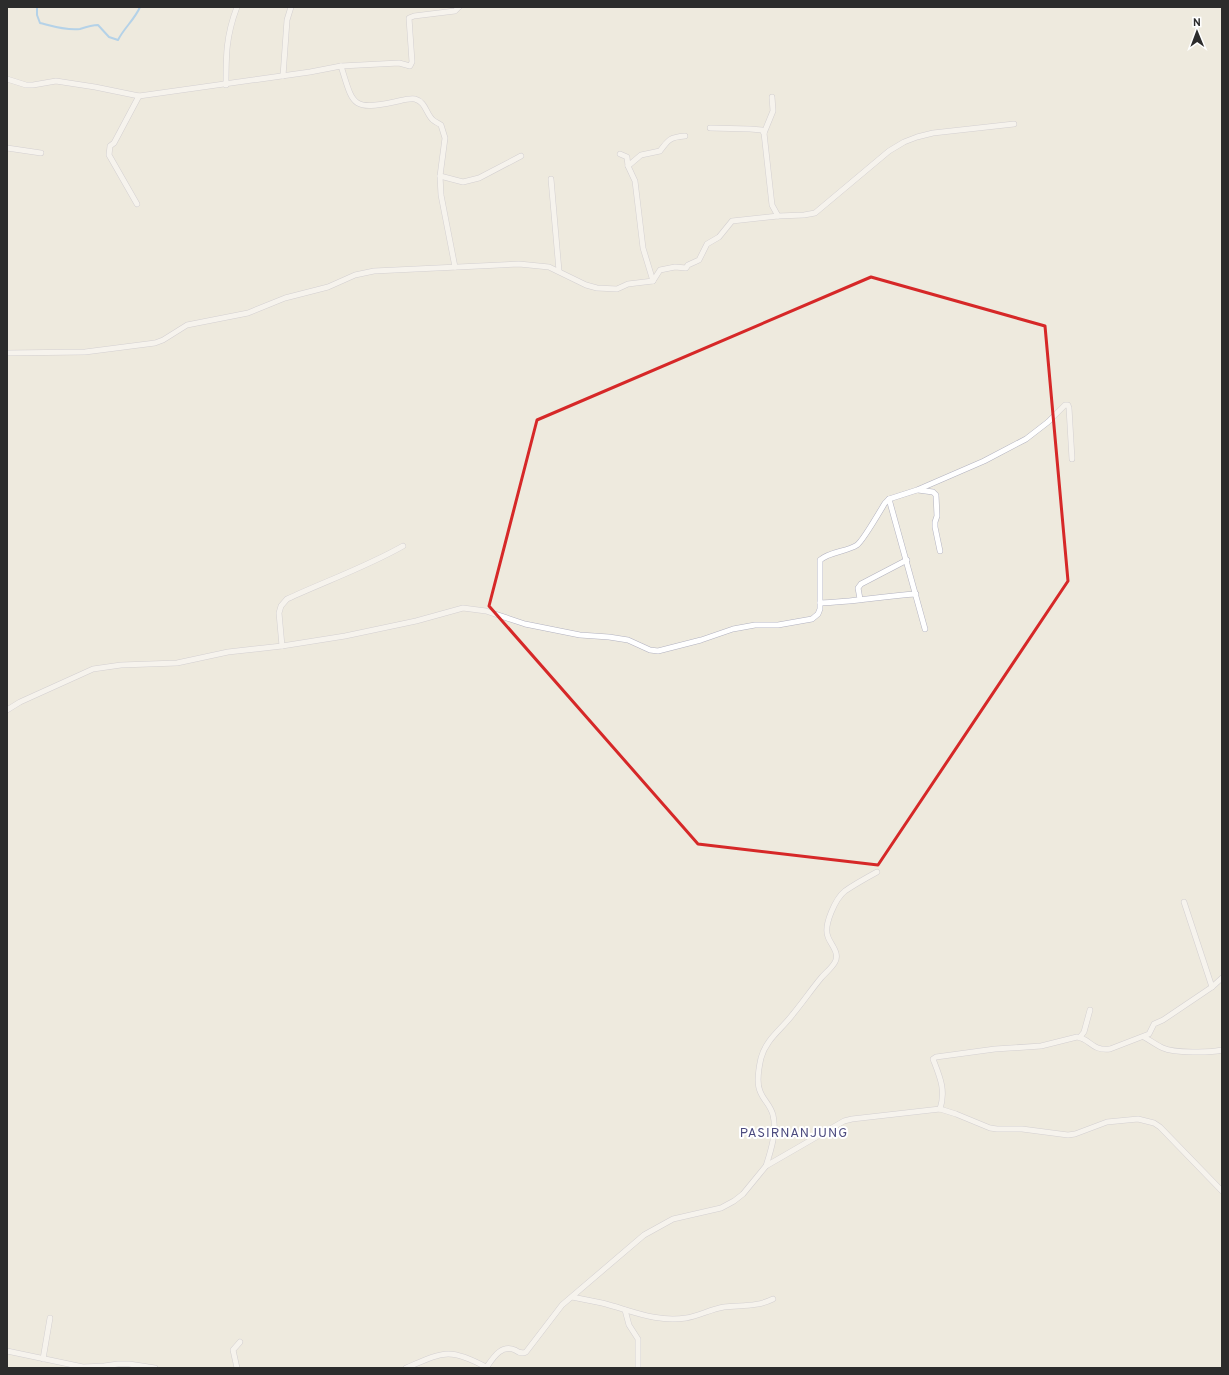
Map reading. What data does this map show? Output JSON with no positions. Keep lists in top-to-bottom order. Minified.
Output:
{"districts":["PASIRNANJUNG"],"north":"top"}
